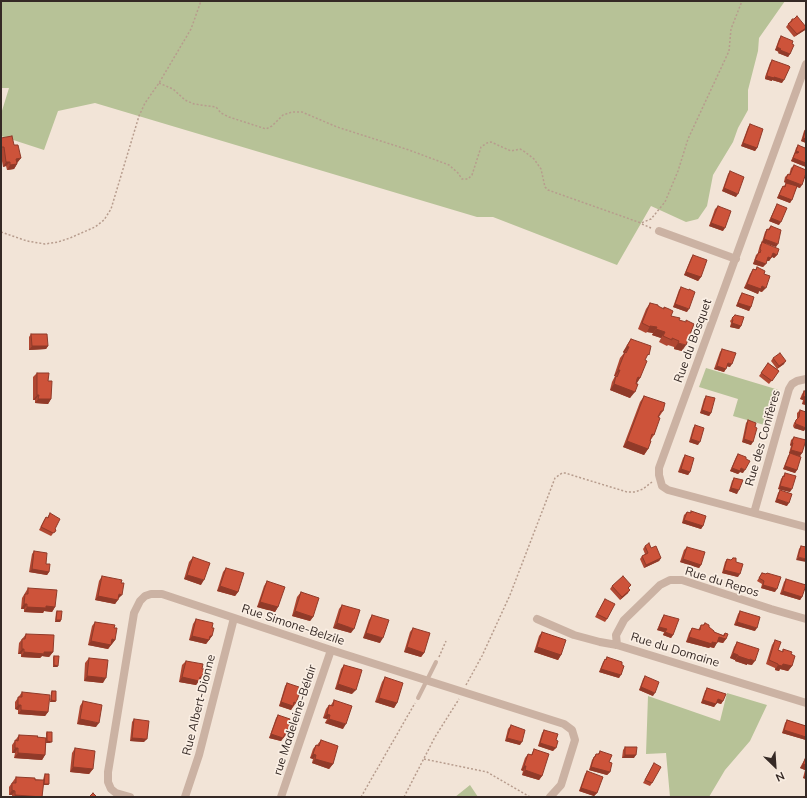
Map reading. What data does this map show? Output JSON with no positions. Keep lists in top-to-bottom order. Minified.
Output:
{"streets":{"street":["Rue du Bosquet","Rue des Conifères","Rue du Repos","Rue Simone-Belzile","Rue du Domaine","Rue Albert-Dionne","rue Madeleine-Bélair"]},"crossings":[["Rue du Repos","Rue du Domaine"],["Rue Simone-Belzile","Rue Albert-Dionne"],["Rue Simone-Belzile","rue Madeleine-Bélair"]],"north":"bottom right"}
